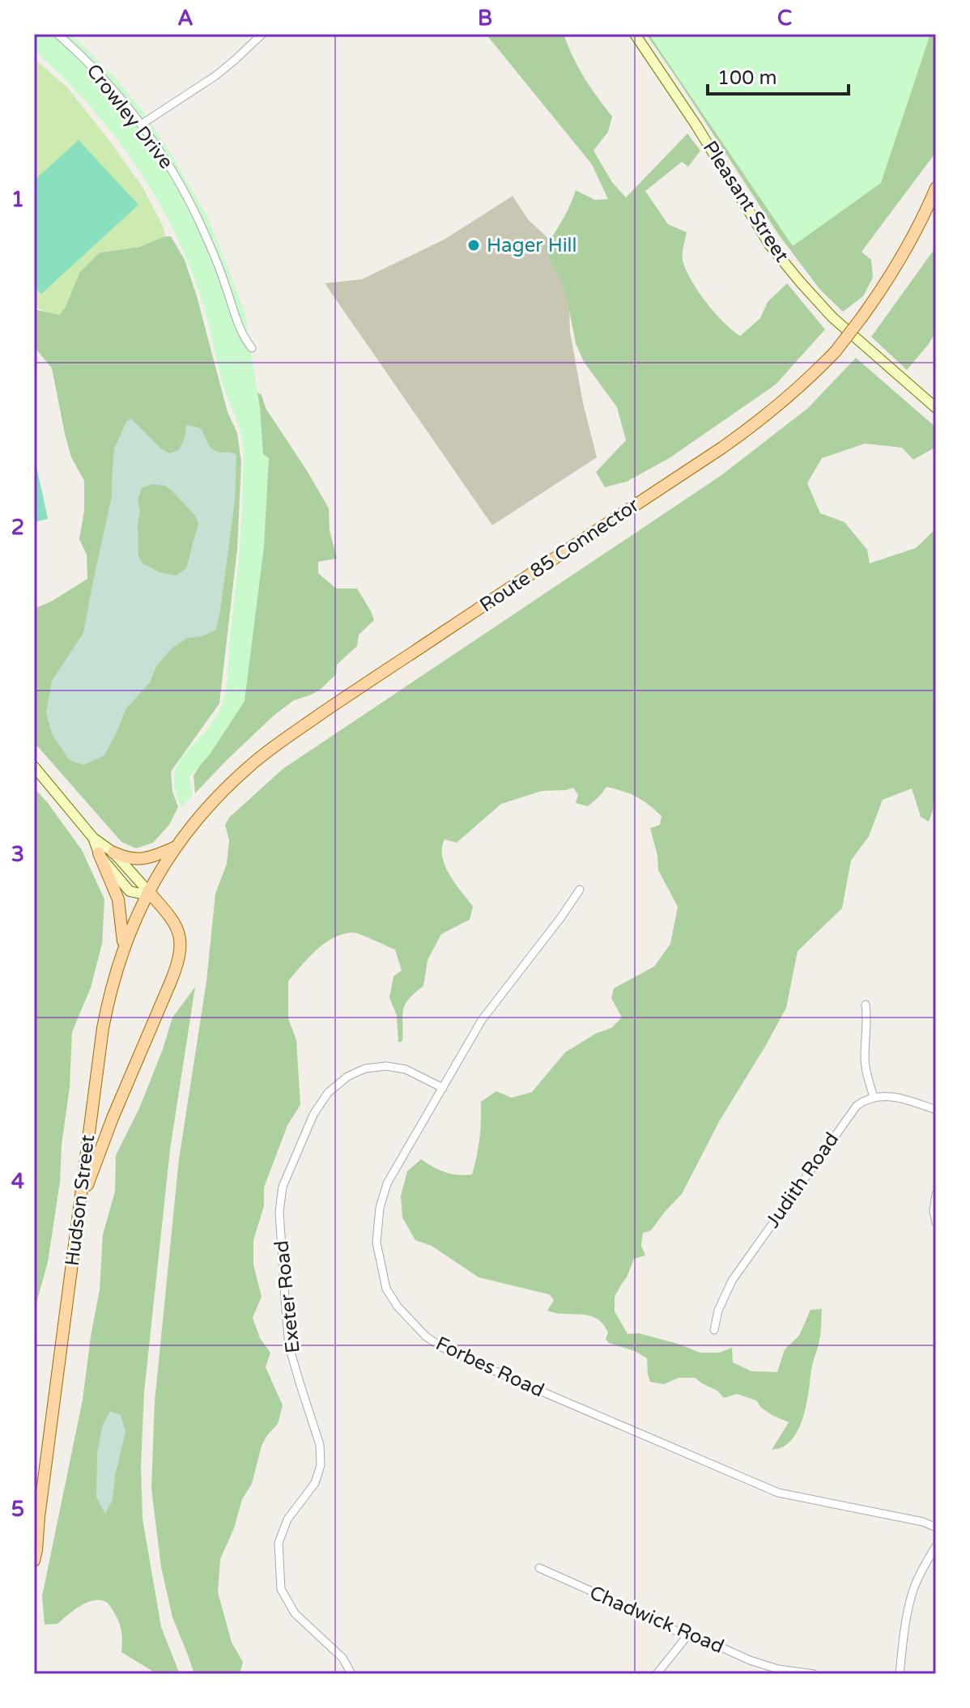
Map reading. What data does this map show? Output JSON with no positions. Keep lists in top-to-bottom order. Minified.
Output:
{"streets":{"main road":["Route 85 Connector","Hudson Street"],"street":["Crowley Drive","Pleasant Street","Judith Road","Exeter Road","Forbes Road","Chadwick Road"]},"crossings":[["Route 85 Connector","Hudson Street"],["Exeter Road","Forbes Road"]],"places":["Hager Hill"],"scale_bar":"100 m","grid":{"columns":["A","B","C"],"rows":["1","2","3","4","5"]}}
